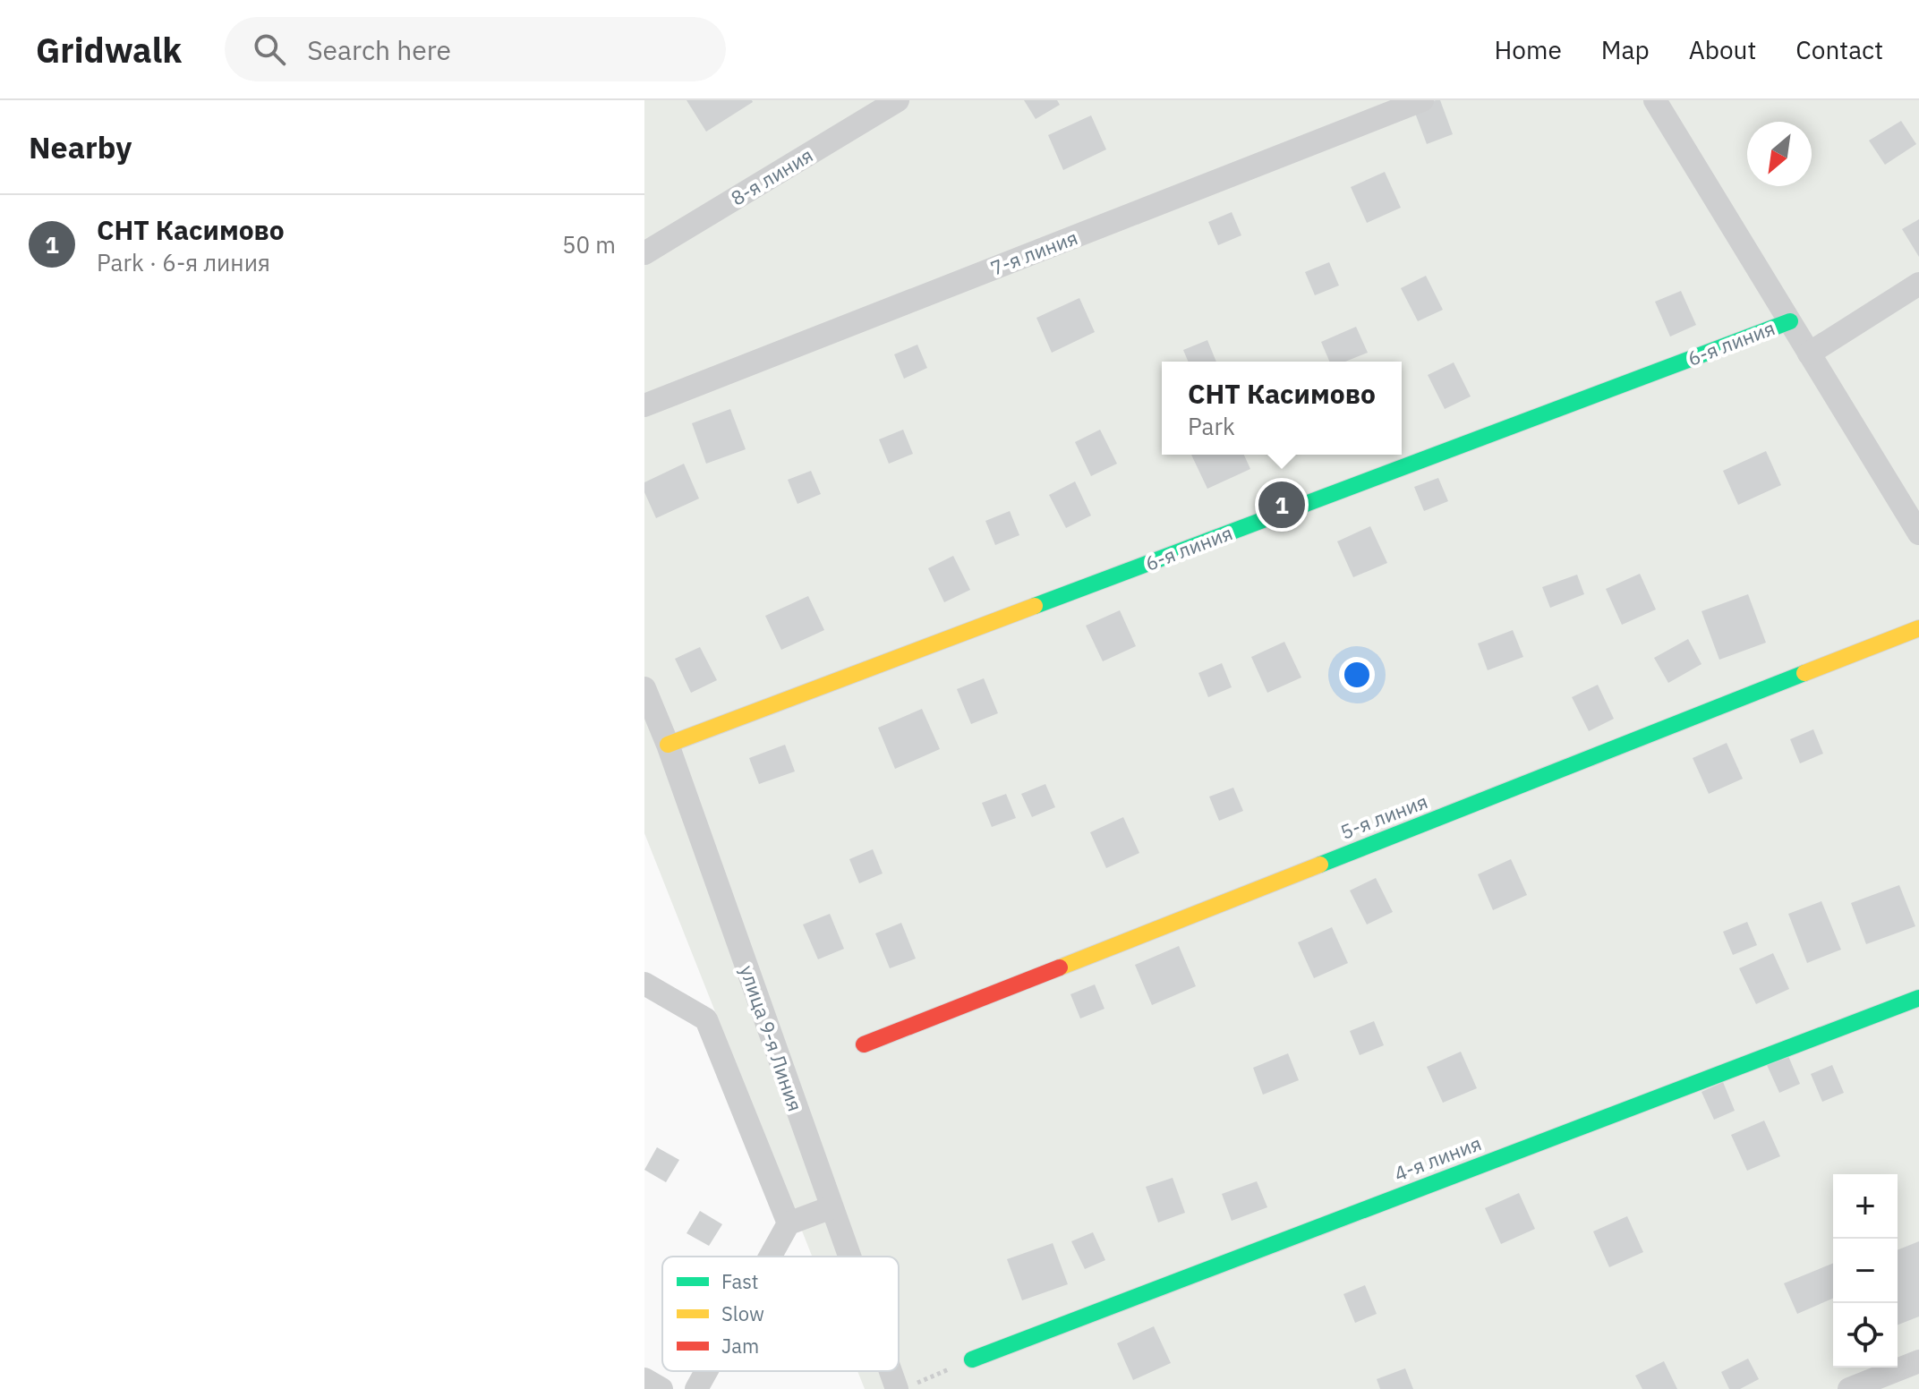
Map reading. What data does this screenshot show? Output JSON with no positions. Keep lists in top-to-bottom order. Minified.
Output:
{"streets":{"street":["8-я линия","7-я линия","6-я линия","5-я линия","улица 9-я Линия","4-я линия"]},"crossings":[["6-я линия","улица 9-я Линия"]],"legend":["Fast","Slow","Jam"],"north":"bottom left","page":{"header":"Gridwalk","search":"Search here","nav":["Home","Map","About","Contact"],"heading":"Nearby","list":[{"mark":"1","name":"СНТ Касимово","note":"Park · 6-я линия","value":"50 m"}],"popup":["СНТ Касимово","Park"],"pins":"1","map_buttons":["+","−"]}}
